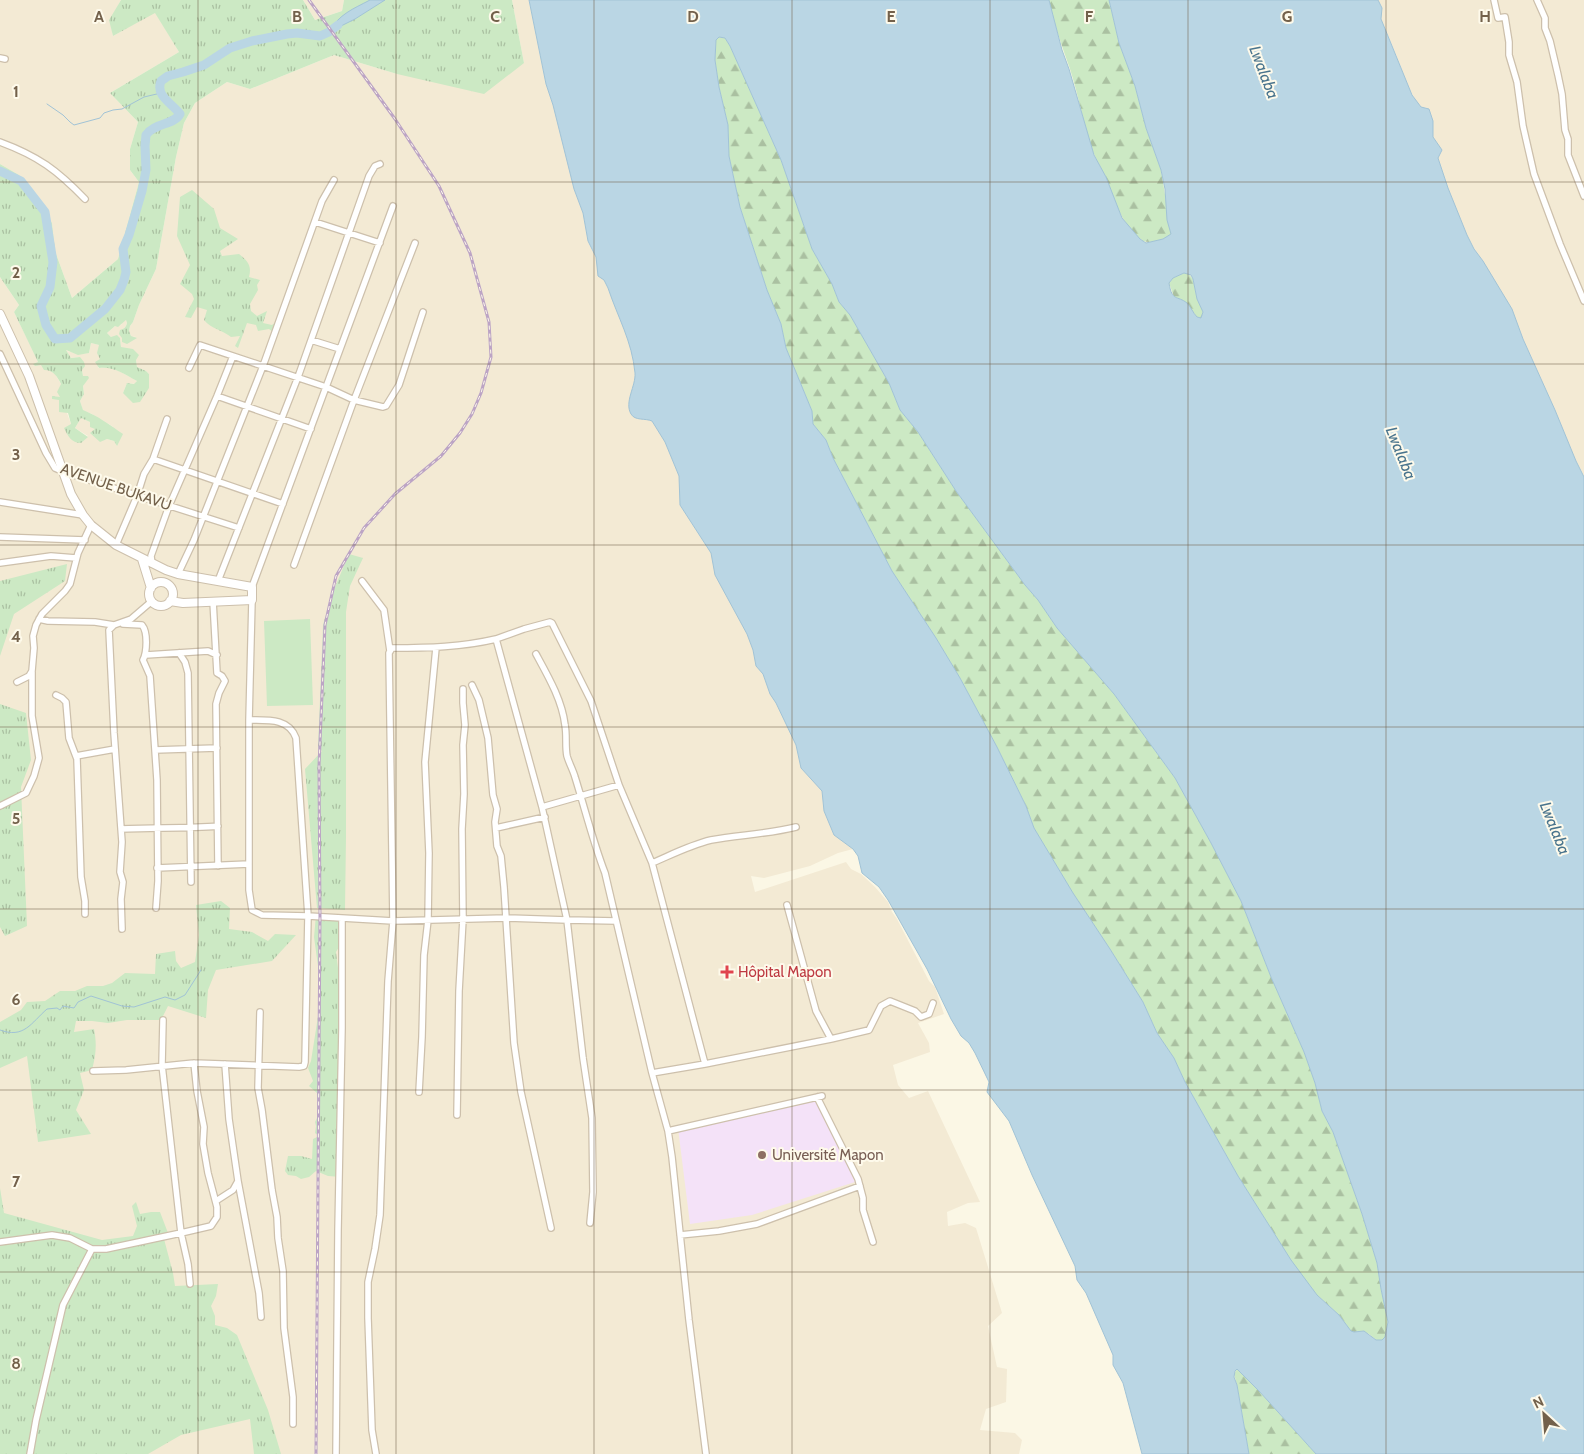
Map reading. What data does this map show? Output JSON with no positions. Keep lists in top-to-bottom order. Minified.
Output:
{"streets":{"street":["AVENUE BUKAVU"]},"water":["Lwalaba"],"places":{"health":["Hôpital Mapon"],"other":["Université Mapon"]},"north":"top left","grid":{"columns":["A","B","C","D","E","F","G","H"],"rows":["1","2","3","4","5","6","7","8"]}}
